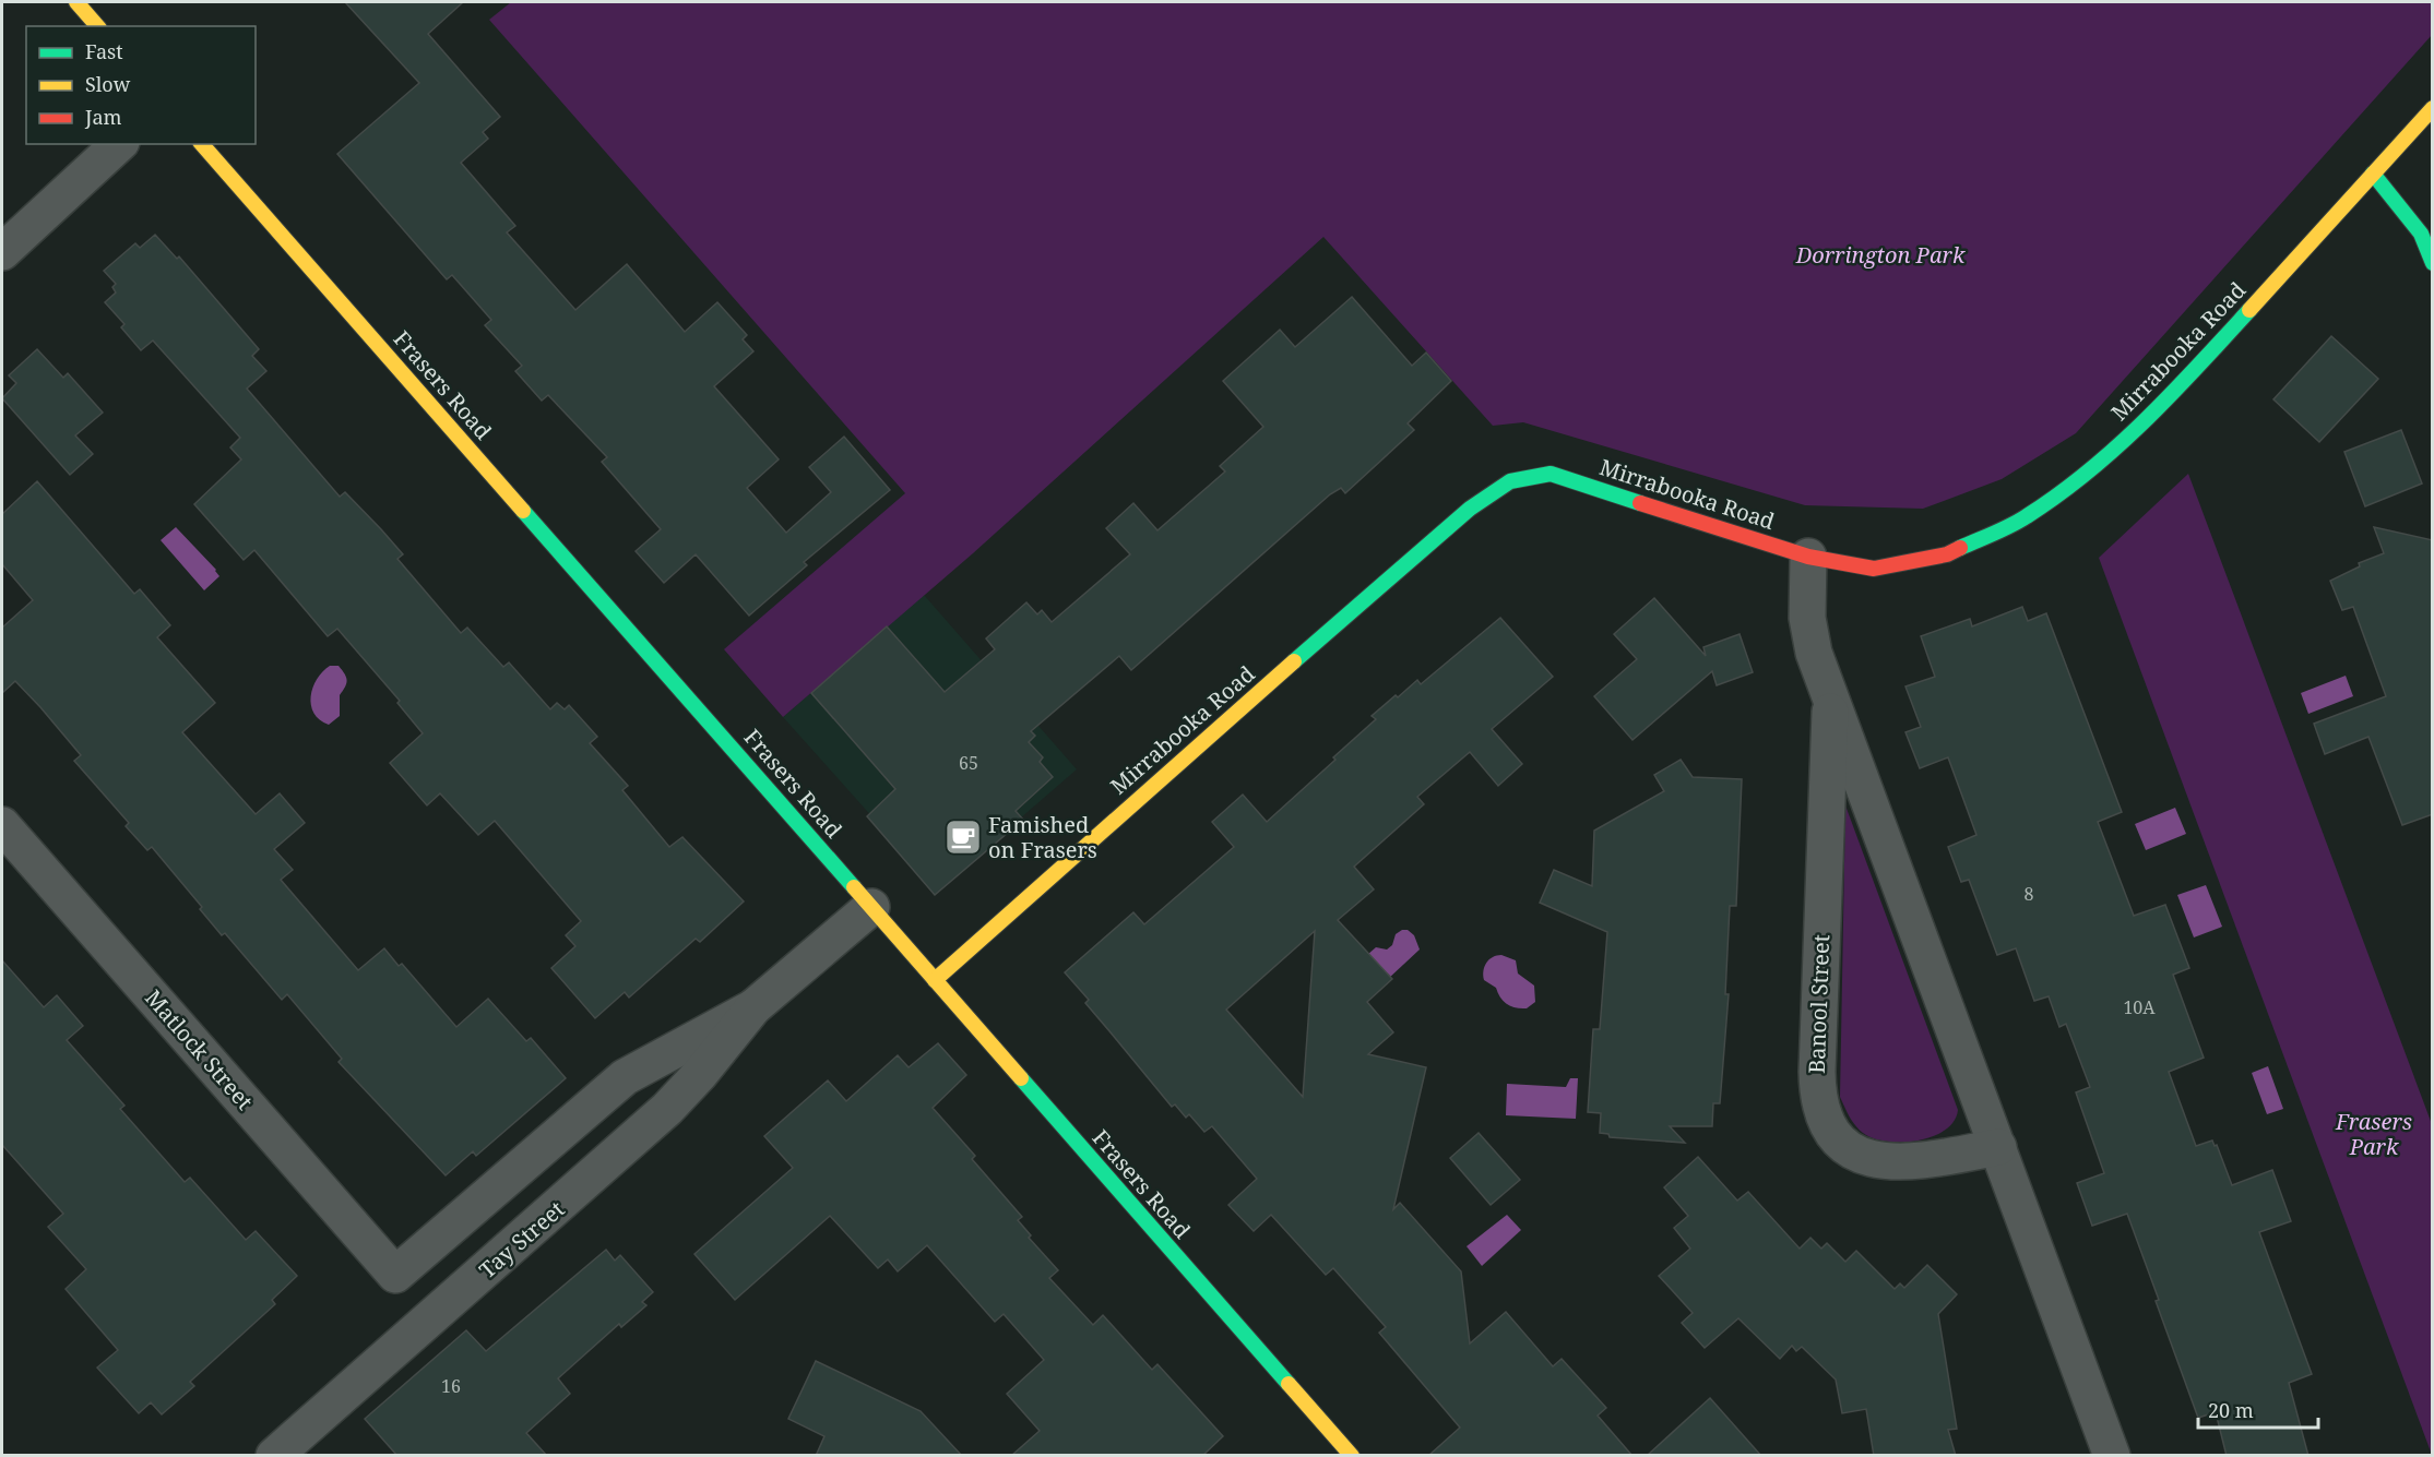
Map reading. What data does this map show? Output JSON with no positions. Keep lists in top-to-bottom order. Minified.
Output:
{"streets":{"street":["Mirrabooka Road","Frasers Road","Banool Street","Matlock Street","Tay Street"]},"crossings":[["Mirrabooka Road","Frasers Road"],["Mirrabooka Road","Banool Street"],["Frasers Road","Tay Street"],["Matlock Street","Tay Street"]],"parks":["Dorrington Park","Frasers Park"],"places":{"cafe":["Famished on Frasers"]},"house_numbers":["65","8","10A","16"],"legend":["Fast","Slow","Jam"],"scale_bar":"20 m"}
